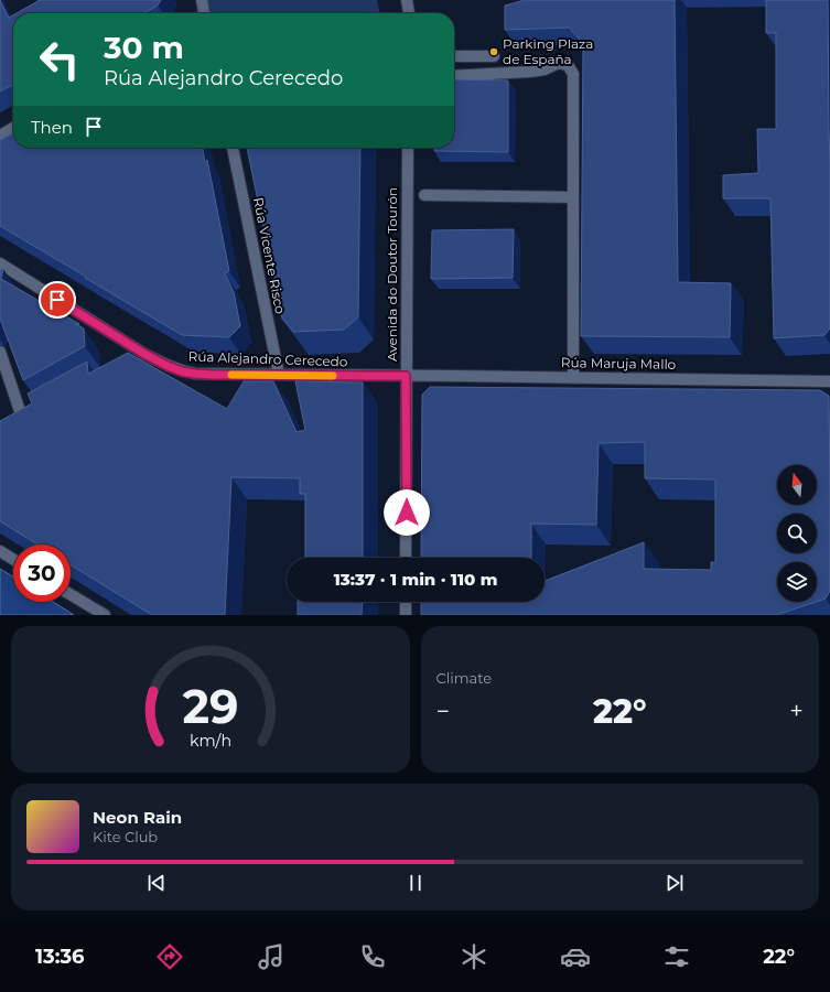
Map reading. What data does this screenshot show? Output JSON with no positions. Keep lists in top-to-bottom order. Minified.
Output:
{"streets":{"street":["Rúa Vicente Risco","Avenida do Doutor Tourón","Rúa Alejandro Cerecedo","Rúa Maruja Mallo"]},"crossings":[["Rúa Vicente Risco","Rúa Alejandro Cerecedo"],["Avenida do Doutor Tourón","Rúa Alejandro Cerecedo"],["Avenida do Doutor Tourón","Rúa Maruja Mallo"],["Rúa Alejandro Cerecedo","Rúa Maruja Mallo"]],"places":["Parking Plaza de España"],"north":"top","page":{"turn":["30 m","Rúa Alejandro Cerecedo"],"then":"Then","limit":"30","trip":"13:37 · 1 min · 110 m","tile":"Climate","heat":["−","22°","+"],"song":["Neon Rain","Kite Club"],"tabs":["13:36","22°"],"gauge":["29","km/h"]}}
